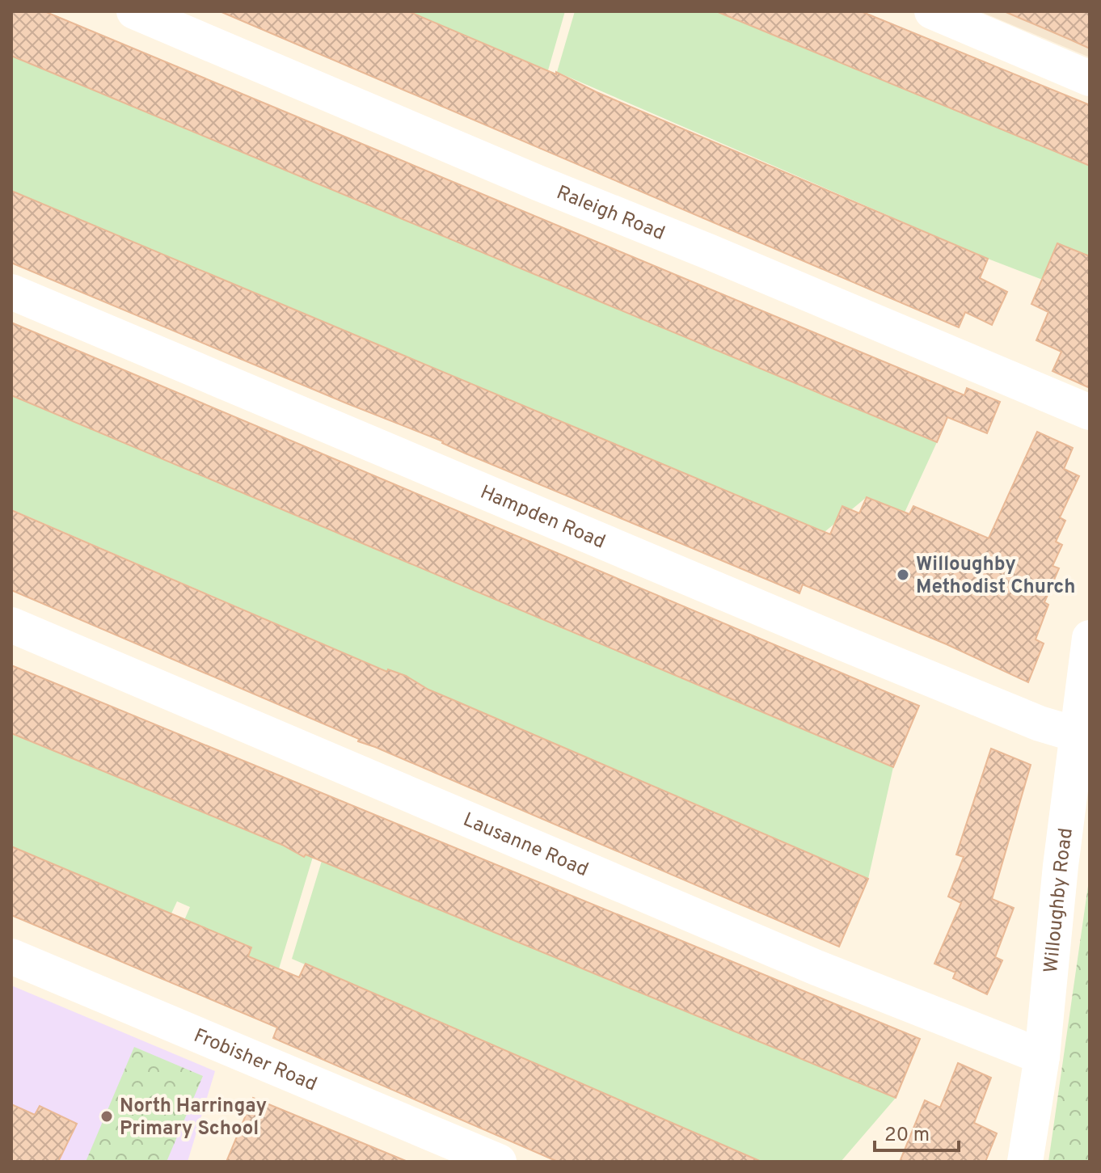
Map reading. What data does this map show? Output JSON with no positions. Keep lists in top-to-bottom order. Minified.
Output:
{"streets":{"street":["Raleigh Road","Hampden Road","Lausanne Road","Willoughby Road","Frobisher Road"]},"crossings":[["Hampden Road","Willoughby Road"],["Lausanne Road","Willoughby Road"]],"places":["Willoughby Methodist Church","North Harringay Primary School"],"scale_bar":"20 m"}
